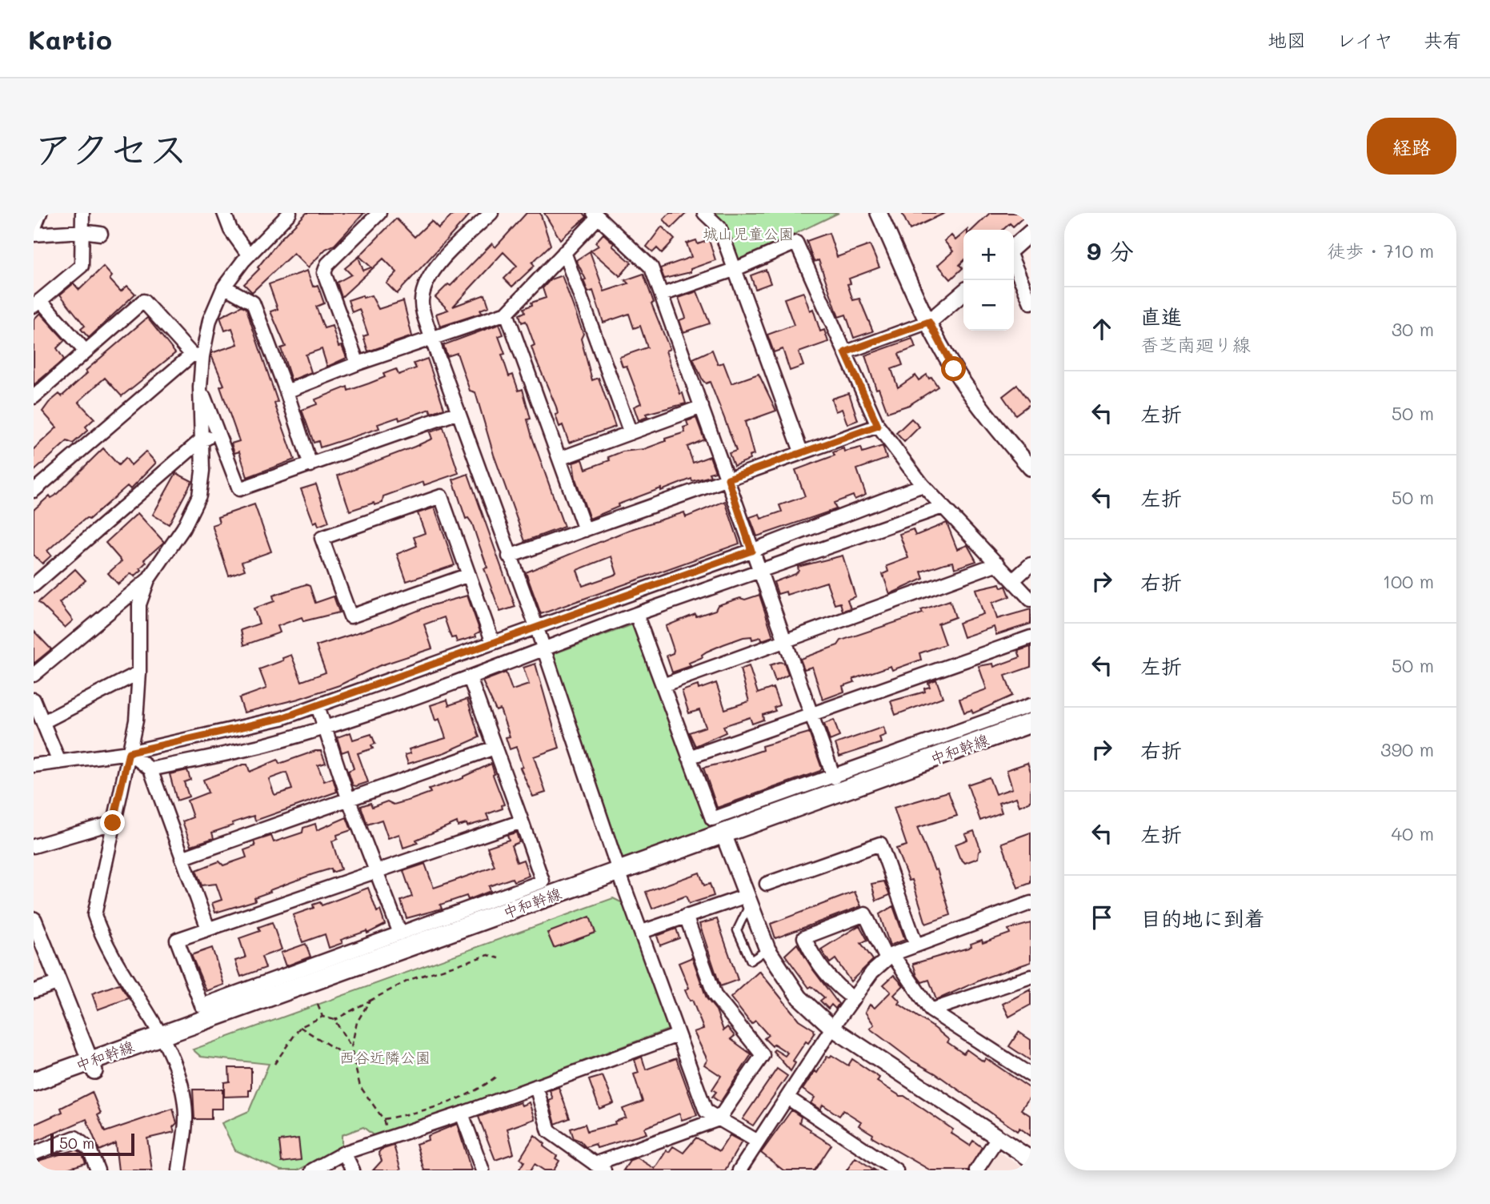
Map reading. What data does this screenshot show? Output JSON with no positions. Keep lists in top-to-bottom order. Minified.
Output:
{"streets":{"main road":["中和幹線"]},"parks":["城山児童公園","西谷近隣公園"],"scale_bar":"50 m","page":{"header":"Kartio","nav":["地図","レイヤ","共有"],"title":"アクセス","buttons":"経路","heading":["9 分","徒歩 · 710 m"],"map_buttons":["+","−"],"list":[["直進","香芝南廻り線","30 m"],["左折","50 m"],["左折","50 m"],["右折","100 m"],["左折","50 m"],["右折","390 m"],["左折","40 m"],"目的地に到着"],"scale":"50 m"}}
